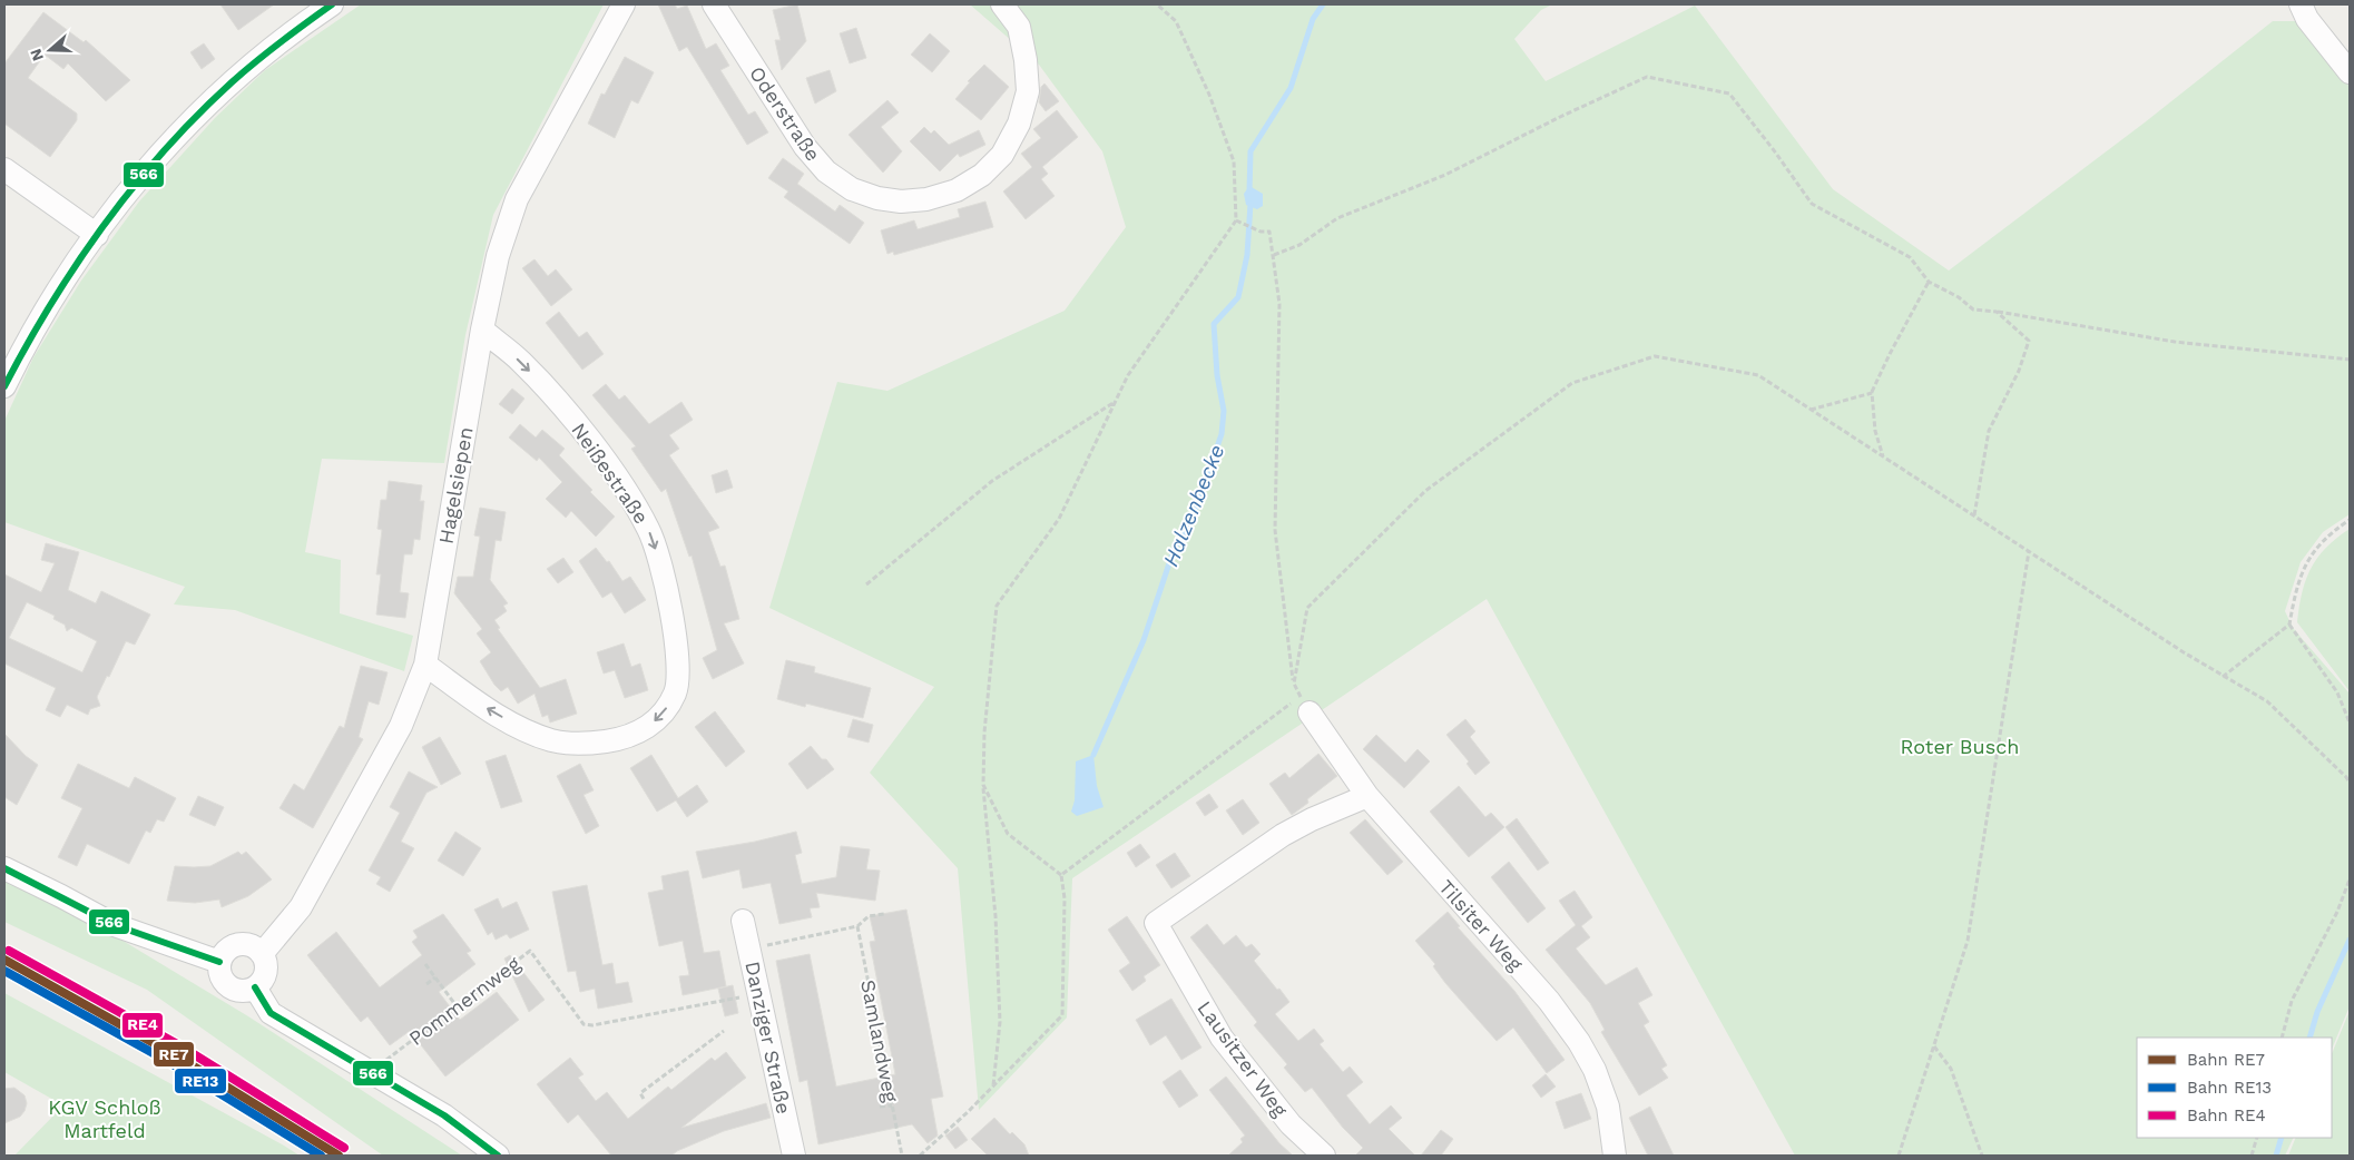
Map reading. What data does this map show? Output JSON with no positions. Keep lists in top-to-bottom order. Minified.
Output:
{"streets":{"street":["Oderstraße","Neißestraße","Hagelsiepen","Tilsiter Weg","Danziger Straße","Lausitzer Weg"],"path":["Pommernweg","Samlandweg"]},"crossings":[["Neißestraße","Hagelsiepen"],["Tilsiter Weg","Lausitzer Weg"],["Pommernweg","Danziger Straße"]],"water":["Halzenbecke"],"parks":["Roter Busch","KGV Schloß Martfeld"],"lines":["transit line 566","rail line RE4","rail line RE7","rail line RE13"],"legend":["Bahn RE7","Bahn RE13","Bahn RE4"],"north":"left"}
